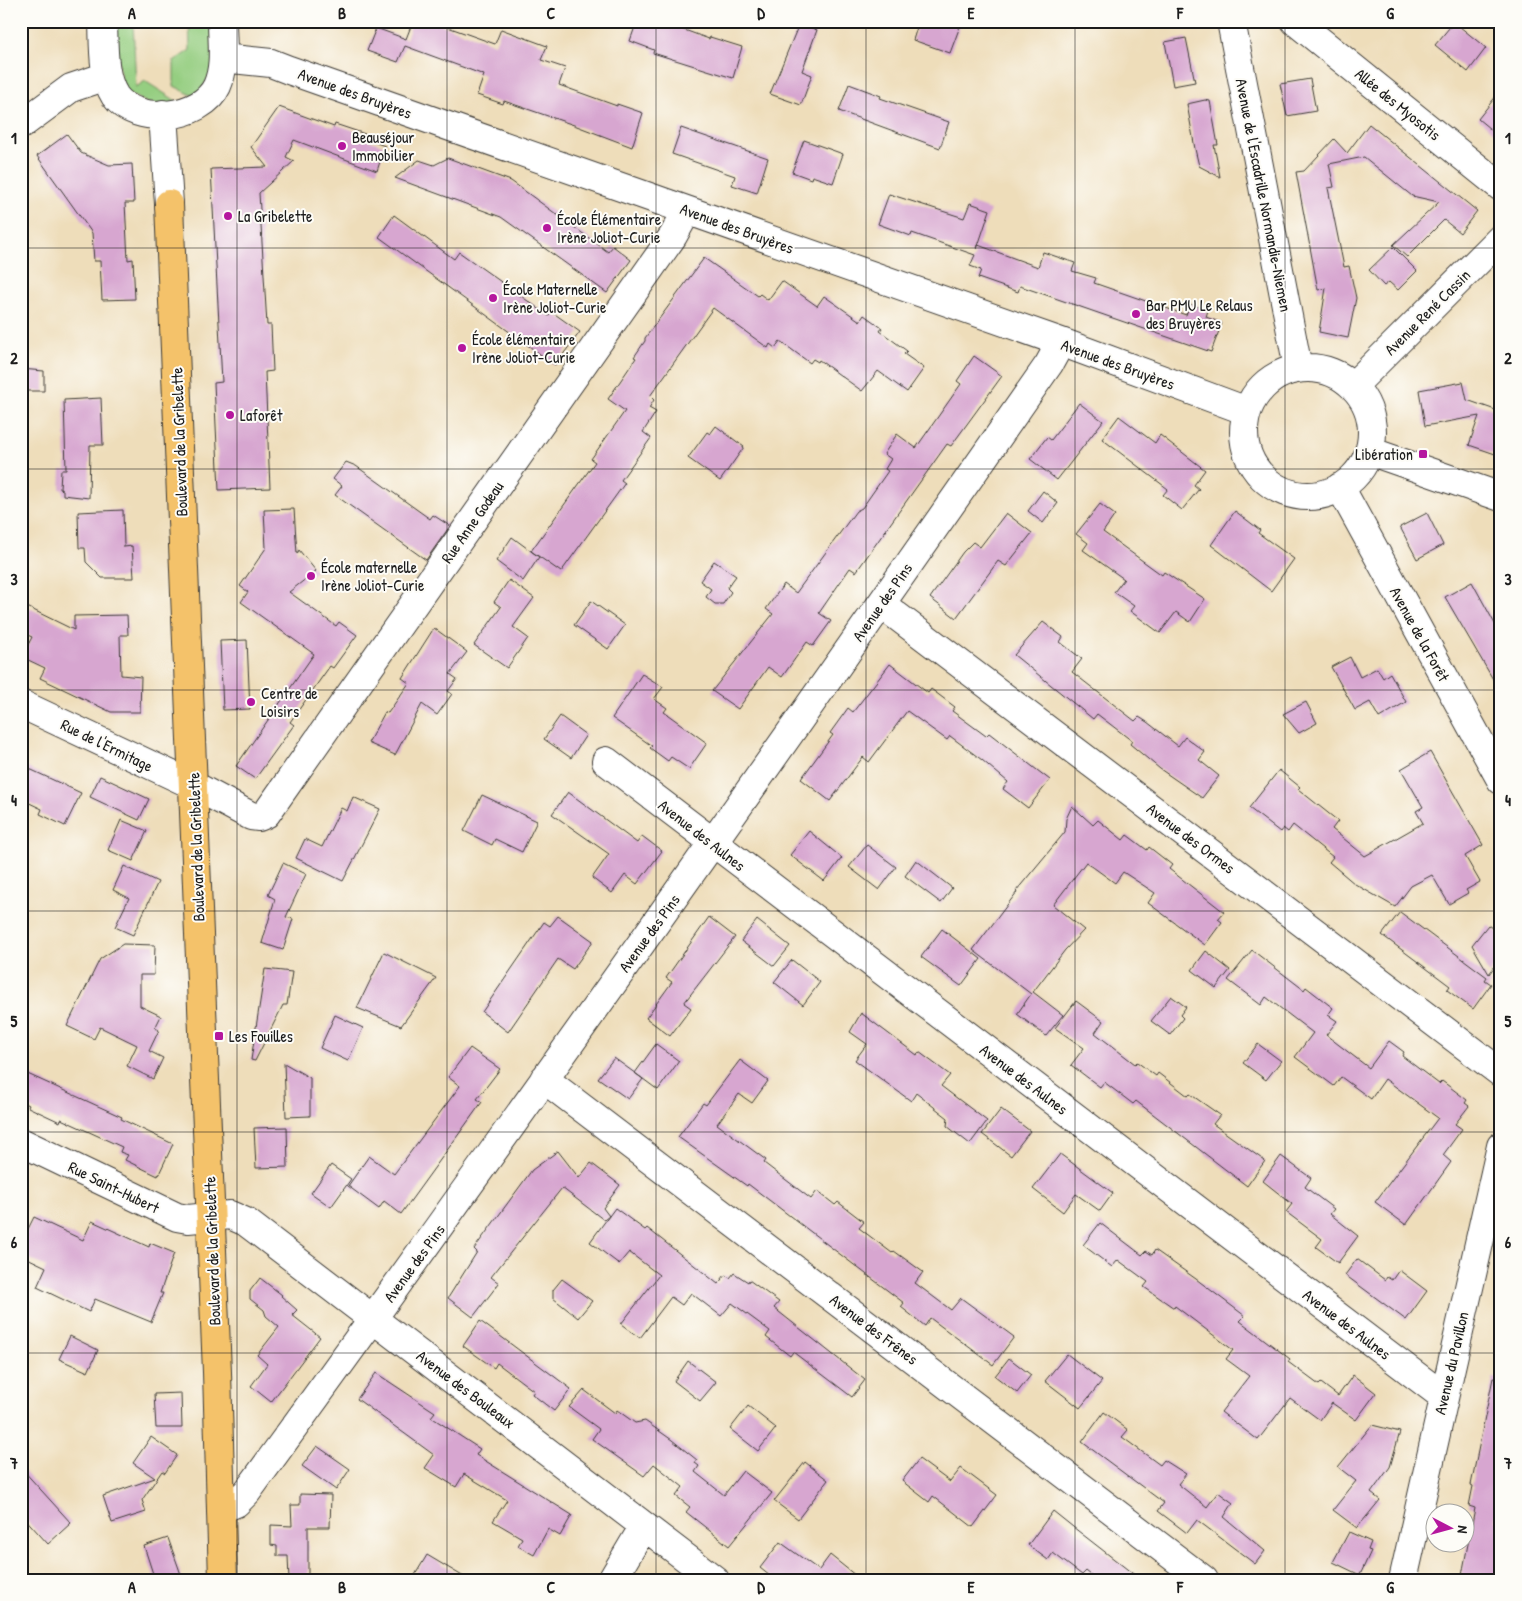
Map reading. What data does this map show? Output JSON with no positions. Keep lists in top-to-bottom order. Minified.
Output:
{"streets":{"main road":["Boulevard de la Gribelette"],"street":["Avenue des Bruyères","Allée des Myosotis","Avenue de l'Escadrille Normandie-Niemen","Avenue René Cassin","Rue Anne Godeau","Avenue des Pins","Avenue de la Forêt","Rue de l'Ermitage","Avenue des Aulnes","Avenue des Ormes","Rue Saint-Hubert","Avenue des Frênes","Avenue du Pavillon","Avenue des Bouleaux"]},"crossings":[["Avenue des Bruyères","Avenue de l'Escadrille Normandie-Niemen"],["Avenue des Bruyères","Avenue René Cassin"],["Avenue des Bruyères","Rue Anne Godeau"],["Avenue des Bruyères","Avenue des Pins"],["Avenue des Bruyères","Avenue de la Forêt"],["Avenue de l'Escadrille Normandie-Niemen","Avenue René Cassin"],["Avenue de l'Escadrille Normandie-Niemen","Avenue de la Forêt"],["Avenue René Cassin","Avenue de la Forêt"],["Boulevard de la Gribelette","Rue Anne Godeau"],["Boulevard de la Gribelette","Avenue des Pins"],["Boulevard de la Gribelette","Rue de l'Ermitage"],["Boulevard de la Gribelette","Rue Saint-Hubert"],["Boulevard de la Gribelette","Avenue des Bouleaux"],["Rue Anne Godeau","Rue de l'Ermitage"],["Avenue des Pins","Avenue des Aulnes"],["Avenue des Pins","Avenue des Ormes"],["Avenue des Pins","Avenue des Frênes"],["Avenue des Pins","Avenue des Bouleaux"],["Avenue des Aulnes","Avenue du Pavillon"],["Rue Saint-Hubert","Avenue des Bouleaux"]],"places":{"other":["Beauséjour Immobilier","La Gribelette","École Élémentaire Irène Joliot-Curie","École Maternelle Irène Joliot-Curie","Bar PMU Le Relaus des Bruyères","École élémentaire Irène Joliot-Curie","Laforêt","École maternelle Irène Joliot-Curie","Centre de Loisirs"],"transit":["Libération","Les Fouilles"]},"north":"right","grid":{"columns":["A","B","C","D","E","F","G"],"rows":["1","2","3","4","5","6","7"]}}
